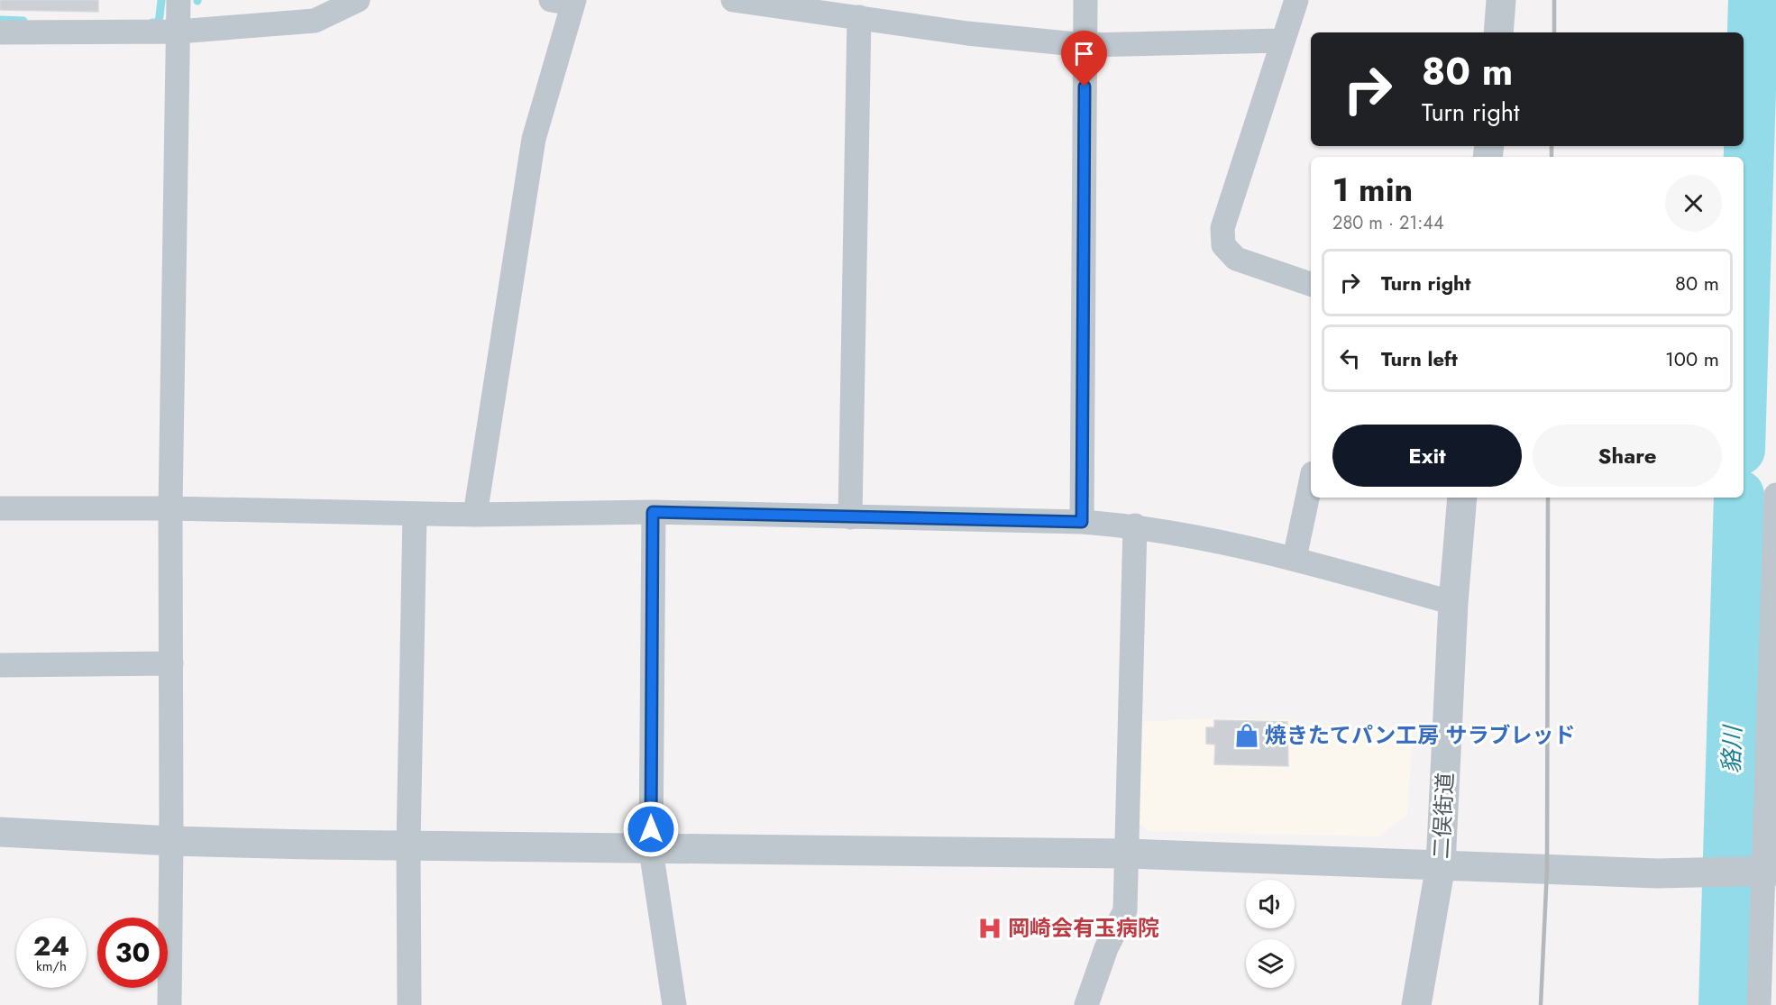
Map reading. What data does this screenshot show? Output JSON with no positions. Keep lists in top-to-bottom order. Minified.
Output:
{"streets":{"street":["二俣街道"]},"water":["貉川"],"places":{"shop":["焼きたてパン工房 サラブレッド"],"hospital":["岡崎会有玉病院"]},"page":{"turn":["80 m","Turn right"],"heading":["1 min","280 m · 21:44"],"list":[{"name":"Turn right","value":"80 m"},{"name":"Turn left","value":"100 m"}],"buttons":["Exit","Share"],"speed":"24 km/h","limit":"30"}}
